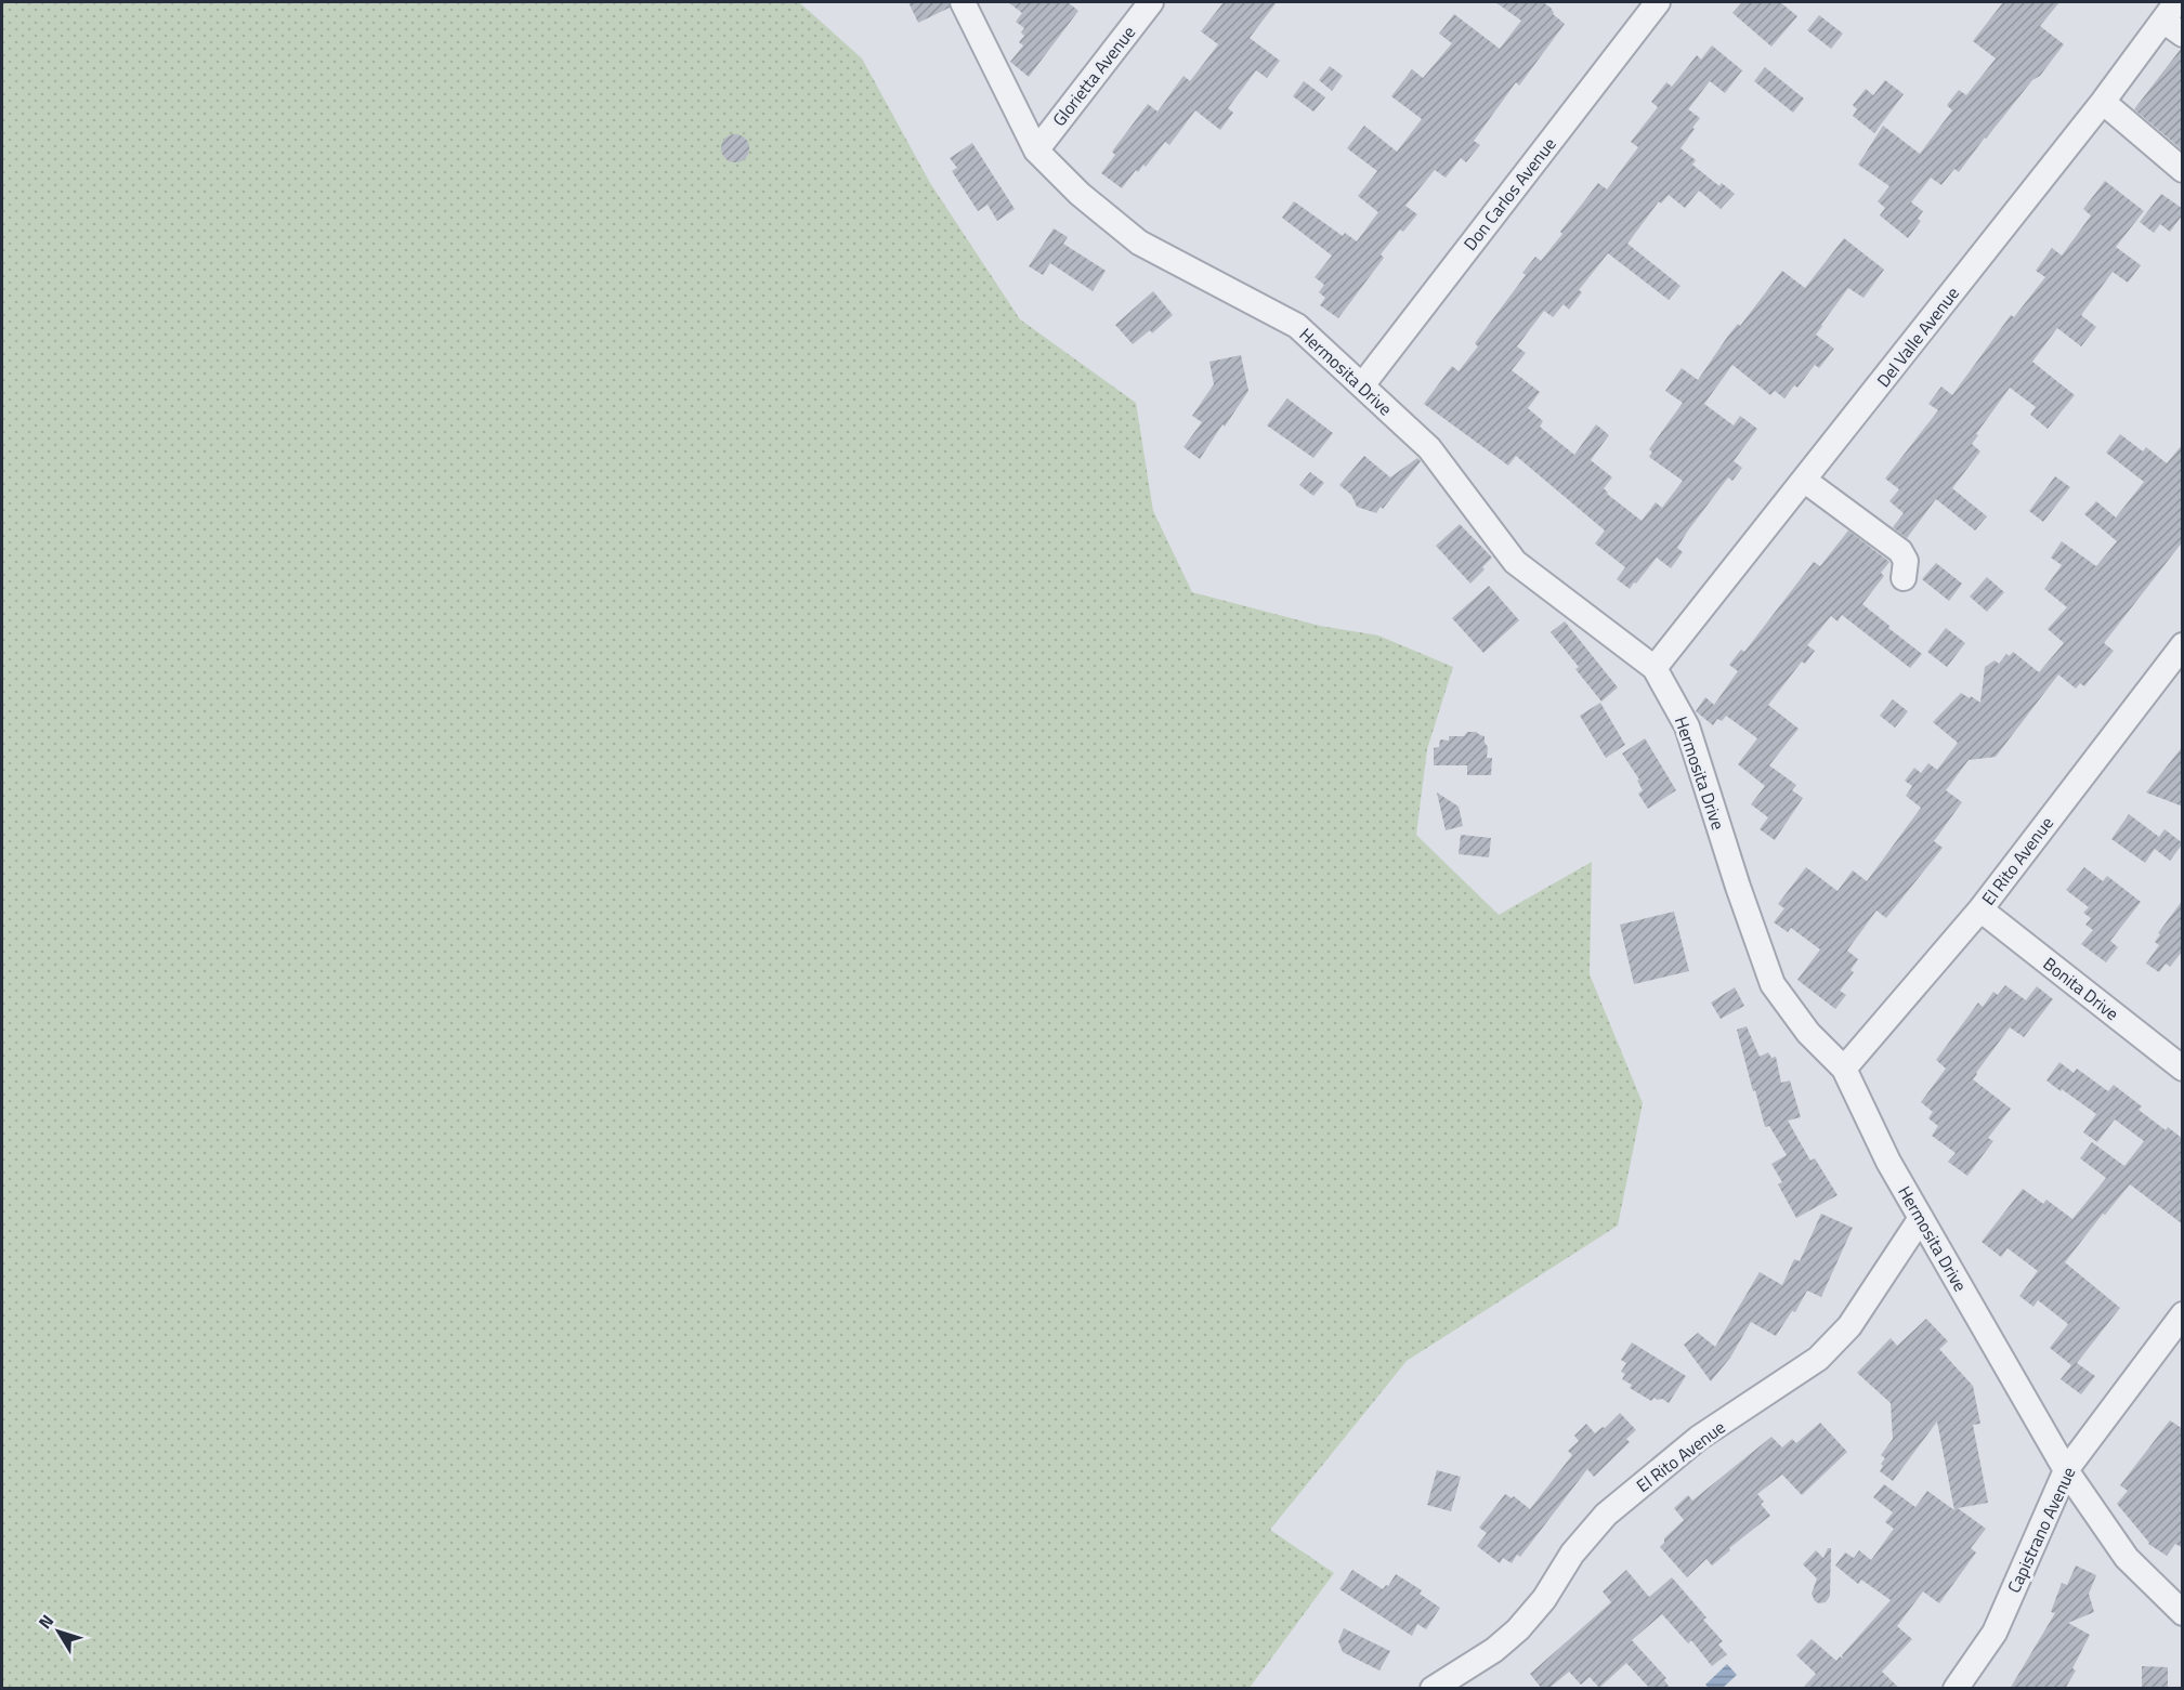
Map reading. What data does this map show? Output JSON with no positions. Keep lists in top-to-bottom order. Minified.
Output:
{"streets":{"street":["Glorietta Avenue","Don Carlos Avenue","Del Valle Avenue","Hermosita Drive","El Rito Avenue","Bonita Drive","Capistrano Avenue"]},"crossings":[["Glorietta Avenue","Hermosita Drive"],["Don Carlos Avenue","Hermosita Drive"],["Del Valle Avenue","Hermosita Drive"],["Hermosita Drive","El Rito Avenue"],["Hermosita Drive","Capistrano Avenue"],["El Rito Avenue","Bonita Drive"]],"north":"top left"}
